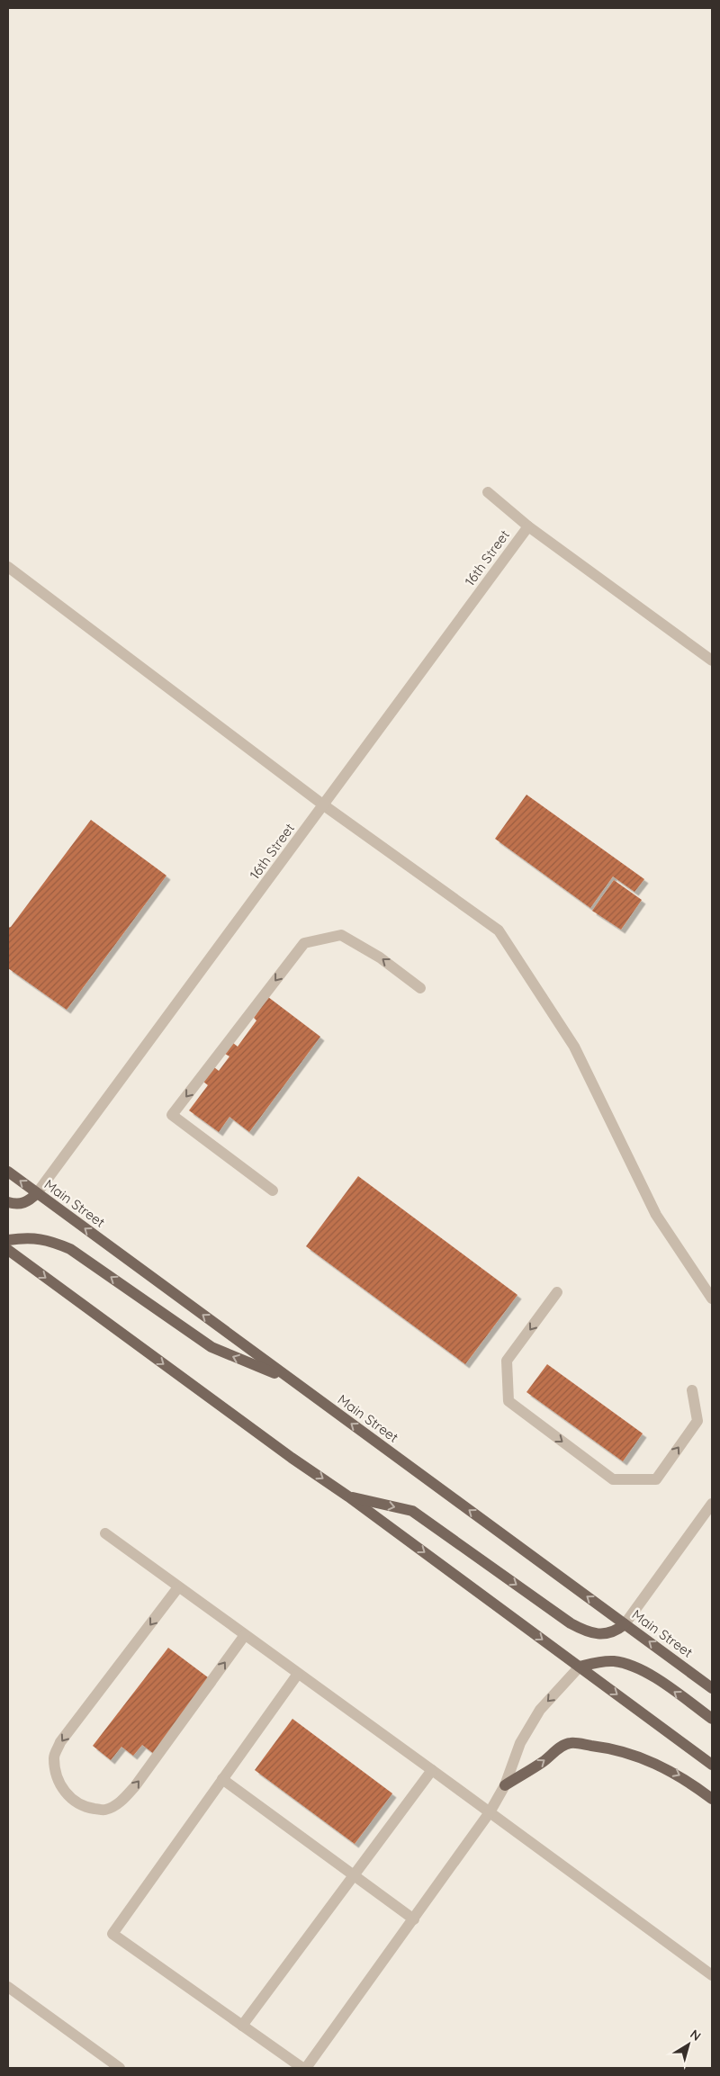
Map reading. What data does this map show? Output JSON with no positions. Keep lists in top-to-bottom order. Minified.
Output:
{"streets":{"main road":["Main Street"],"street":["16th Street"]},"crossings":[["16th Street","Main Street"]],"north":"top right"}
